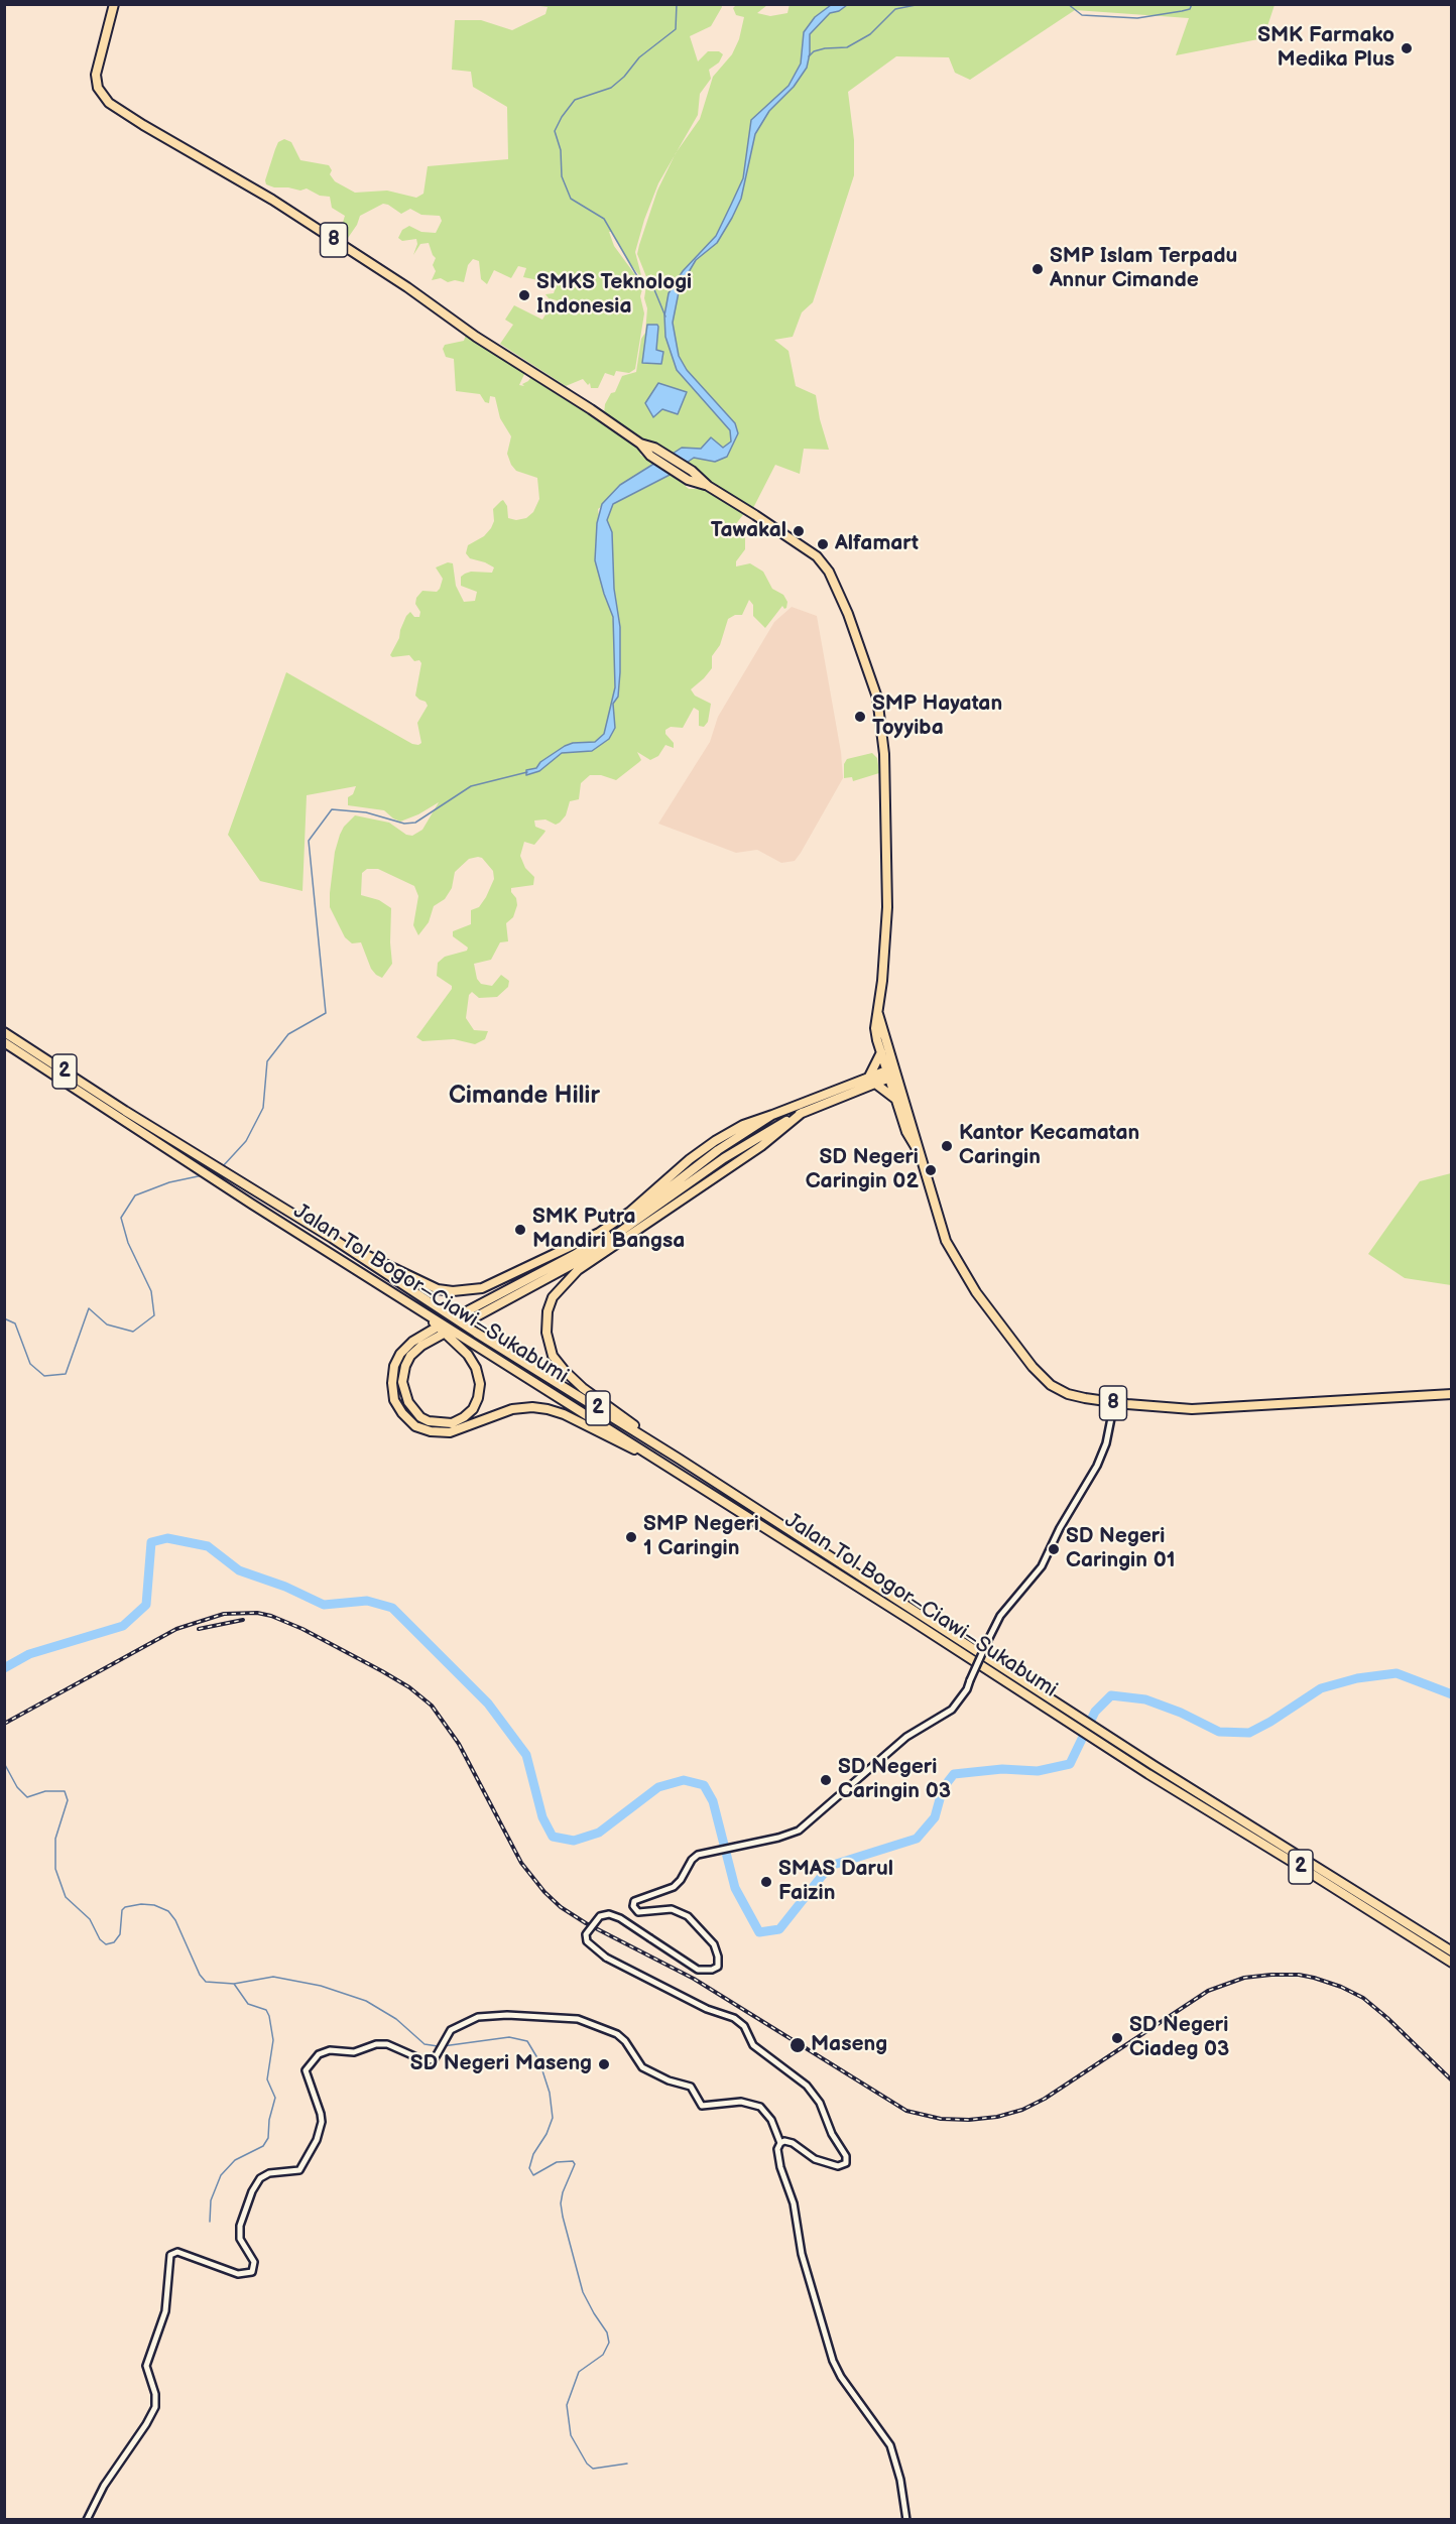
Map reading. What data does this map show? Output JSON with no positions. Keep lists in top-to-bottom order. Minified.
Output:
{"streets":{"highway":["8","2","Jalan Tol Bogor–Ciawi–Sukabumi"]},"districts":["Cimande Hilir"],"places":["SMK Farmako Medika Plus","SMP Islam Terpadu Annur Cimande","SMKS Teknologi Indonesia","Tawakal","Alfamart","SMP Hayatan Toyyiba","Kantor Kecamatan Caringin","SD Negeri Caringin 02","SMK Putra Mandiri Bangsa","SMP Negeri 1 Caringin","SD Negeri Caringin 01","SD Negeri Caringin 03","SMAS Darul Faizin","SD Negeri Ciadeg 03","Maseng","SD Negeri Maseng"]}
